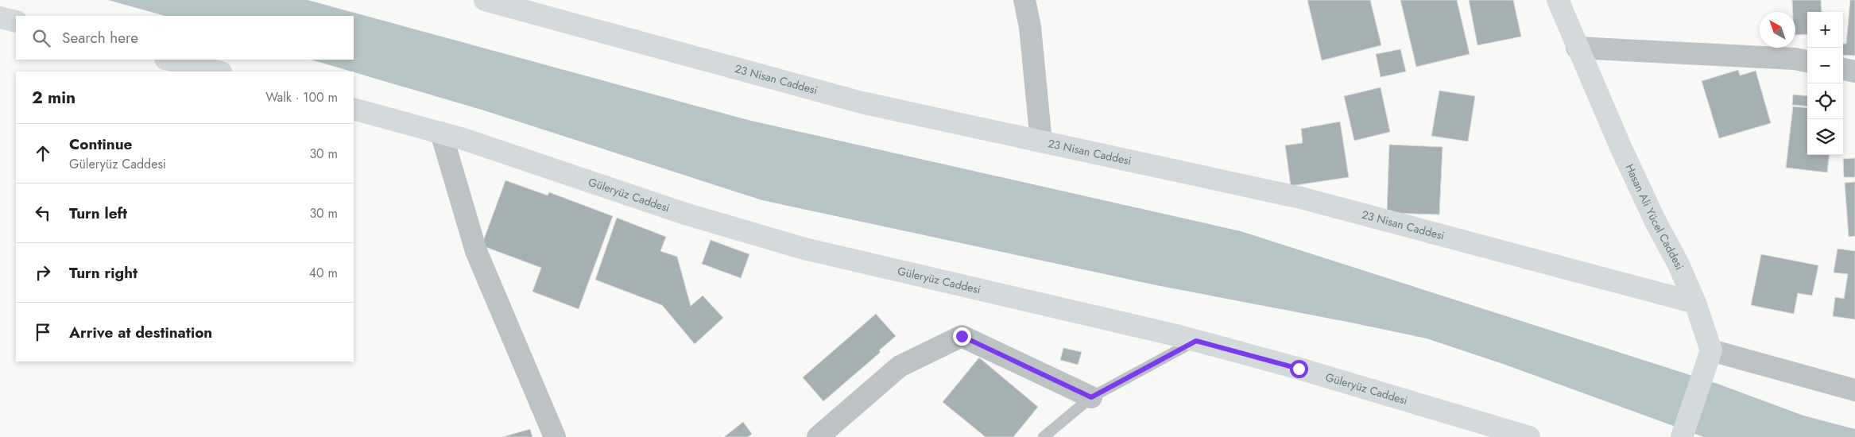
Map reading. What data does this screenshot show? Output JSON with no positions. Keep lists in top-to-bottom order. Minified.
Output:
{"streets":{"street":["23 Nisan Caddesi","Güleryüz Caddesi","Hasan Ali Yücel Caddesi"]},"crossings":[["23 Nisan Caddesi","Hasan Ali Yücel Caddesi"]],"north":"top left","page":{"map_buttons":["+","−"],"search":"Search here","heading":["2 min","Walk · 100 m"],"list":[["Continue","Güleryüz Caddesi","30 m"],["Turn left","30 m"],["Turn right","40 m"],"Arrive at destination"]}}
